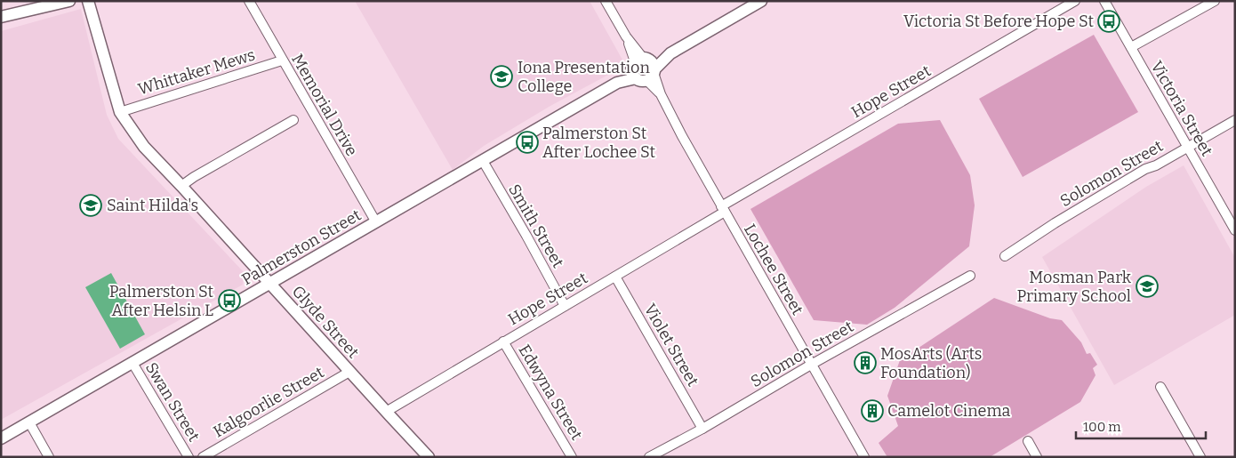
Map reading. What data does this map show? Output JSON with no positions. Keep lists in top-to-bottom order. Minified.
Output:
{"streets":{"street":["Whittaker Mews","Hope Street","Memorial Drive","Victoria Street","Solomon Street","Smith Street","Palmerston Street","Lochee Street","Glyde Street","Violet Street","Edwyna Street","Swan Street","Kalgoorlie Street"]},"crossings":[["Whittaker Mews","Memorial Drive"],["Whittaker Mews","Glyde Street"],["Hope Street","Smith Street"],["Hope Street","Lochee Street"],["Hope Street","Glyde Street"],["Hope Street","Violet Street"],["Hope Street","Edwyna Street"],["Memorial Drive","Palmerston Street"],["Victoria Street","Solomon Street"],["Solomon Street","Lochee Street"],["Solomon Street","Violet Street"],["Smith Street","Palmerston Street"],["Palmerston Street","Lochee Street"],["Palmerston Street","Glyde Street"],["Palmerston Street","Swan Street"],["Glyde Street","Kalgoorlie Street"]],"places":{"bus stop":["Victoria St Before Hope St","Palmerston St After Lochee St","Palmerston St After Helsin L"],"school or university":["Iona Presentation College","Saint Hilda's","Mosman Park Primary School"],"building":["MosArts (Arts Foundation)","Camelot Cinema"]},"scale_bar":"100 m"}
